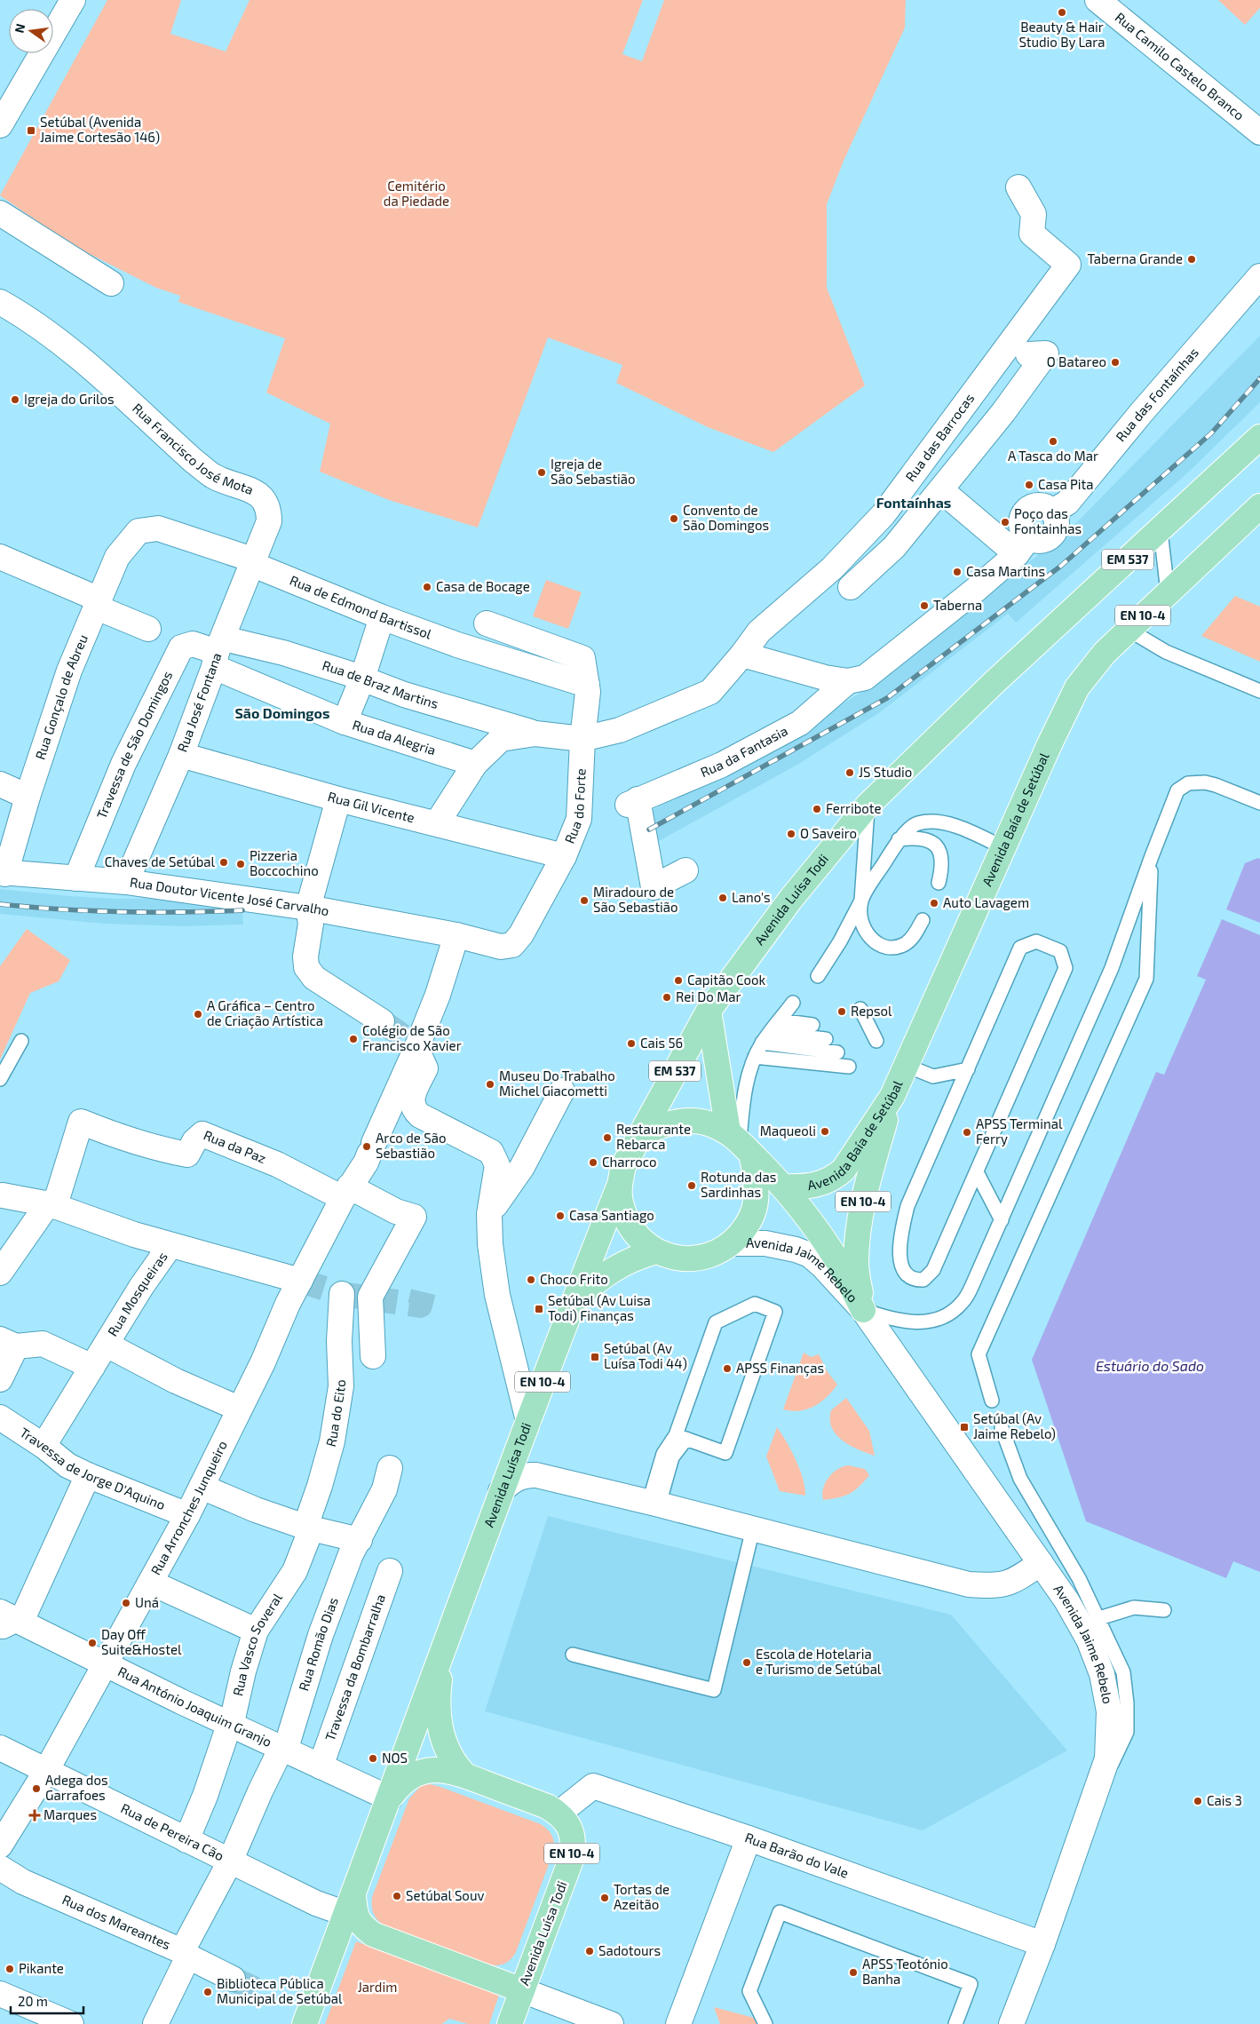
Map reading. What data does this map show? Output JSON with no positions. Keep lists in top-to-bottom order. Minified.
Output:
{"streets":{"main road":["EM 537","EN 10-4","Avenida Baía de Setúbal","Avenida Luísa Todi","Avenida Jaime Rebelo"],"street":["Rua Camilo Castelo Branco","Rua das Fontaínhas","Rua das Barrocas","Rua Francisco José Mota","Rua de Edmond Bartissol","Rua de Braz Martins","Rua Gonçalo de Abreu","Rua José Fontana","Rua da Alegria","Travessa de São Domingos","Rua da Fantasia","Rua do Forte","Rua Gil Vicente","Rua Doutor Vicente José Carvalho","Rua da Paz","Rua Mosqueiras","Rua do Eito","Travessa de Jorge D'Aquino","Rua Arronches Junqueiro","Rua Romão Dias","Rua Vasco Soveral","Travessa da Bombarralha","Rua António Joaquim Granjo","Rua de Pereira Cão","Rua Barão do Vale","Rua dos Mareantes"]},"crossings":[["Rua das Barrocas","Rua de Braz Martins"],["Rua das Barrocas","Rua do Forte"],["Rua Francisco José Mota","Rua José Fontana"],["EM 537","Avenida Luísa Todi"],["EM 537","Avenida Jaime Rebelo"],["Rua de Edmond Bartissol","Rua Gonçalo de Abreu"],["Rua de Edmond Bartissol","Rua José Fontana"],["Rua de Edmond Bartissol","Rua do Forte"],["EN 10-4","Avenida Baía de Setúbal"],["EN 10-4","Avenida Jaime Rebelo"],["Rua de Braz Martins","Rua José Fontana"],["Rua de Braz Martins","Rua da Alegria"],["Rua de Braz Martins","Travessa de São Domingos"],["Rua Gonçalo de Abreu","Rua Doutor Vicente José Carvalho"],["Rua José Fontana","Rua da Alegria"],["Rua José Fontana","Travessa de São Domingos"],["Rua José Fontana","Rua Gil Vicente"],["Rua José Fontana","Rua Doutor Vicente José Carvalho"],["Rua da Alegria","Travessa de São Domingos"],["Travessa de São Domingos","Rua Doutor Vicente José Carvalho"],["Rua do Forte","Rua Gil Vicente"],["Rua do Forte","Rua Doutor Vicente José Carvalho"],["Rua do Forte","Rua Arronches Junqueiro"],["Avenida Baía de Setúbal","Avenida Jaime Rebelo"],["Rua Doutor Vicente José Carvalho","Rua Arronches Junqueiro"],["Avenida Luísa Todi","Avenida Jaime Rebelo"],["Avenida Luísa Todi","Rua António Joaquim Granjo"],["Avenida Luísa Todi","Rua de Pereira Cão"],["Avenida Luísa Todi","Rua Barão do Vale"],["Rua da Paz","Rua Arronches Junqueiro"],["Avenida Jaime Rebelo","Rua Barão do Vale"],["Rua Mosqueiras","Travessa de Jorge D'Aquino"],["Rua do Eito","Rua Vasco Soveral"],["Travessa de Jorge D'Aquino","Rua Arronches Junqueiro"],["Rua Arronches Junqueiro","Rua António Joaquim Granjo"],["Rua Arronches Junqueiro","Rua de Pereira Cão"],["Rua Romão Dias","Rua António Joaquim Granjo"],["Rua Romão Dias","Rua de Pereira Cão"],["Rua Romão Dias","Rua dos Mareantes"],["Rua Vasco Soveral","Rua António Joaquim Granjo"],["Rua Vasco Soveral","Rua de Pereira Cão"],["Travessa da Bombarralha","Rua António Joaquim Granjo"]],"districts":["Fontaínhas","São Domingos"],"water":["Estuário do Sado"],"parks":["Cemitério da Piedade","Jardim"],"places":{"other":["Beauty & Hair Studio By Lara","Taberna Grande","O Batareo","Igreja do Grilos","A Tasca do Mar","Igreja de São Sebastião","Casa Pita","Convento de São Domingos","Poço das Fontainhas","Casa Martins","Casa de Bocage","Taberna","JS Studio","Ferribote","O Saveiro","Chaves de Setúbal","Pizzeria Boccochino","Lano's","Miradouro de São Sebastião","Auto Lavagem","Capitão Cook","Rei Do Mar","Repsol","A Gráfica – Centro de Criação Artística","Colégio de São Francisco Xavier","Cais 56","Museu Do Trabalho Michel Giacometti","Maqueoli","APSS Terminal Ferry","Restaurante Rebarca","Arco de São Sebastião","Charroco","Rotunda das Sardinhas","Casa Santiago","Choco Frito","APSS Finanças","Uná","Day Off Suite&Hostel","Escola de Hotelaria e Turismo de Setúbal","NOS","Adega dos Garrafoes","Cais 3","Setúbal Souv","Tortas de Azeitão","Sadotours","Pikante","APSS Teotónio Banha","Biblioteca Pública Municipal de Setúbal"],"transit":["Setúbal (Avenida Jaime Cortesão 146)","Setúbal (Av Luisa Todi) Finanças","Setúbal (Av Luísa Todi 44)","Setúbal (Av Jaime Rebelo)"],"health":["Marques"]},"scale_bar":"20 m","north":"left"}
